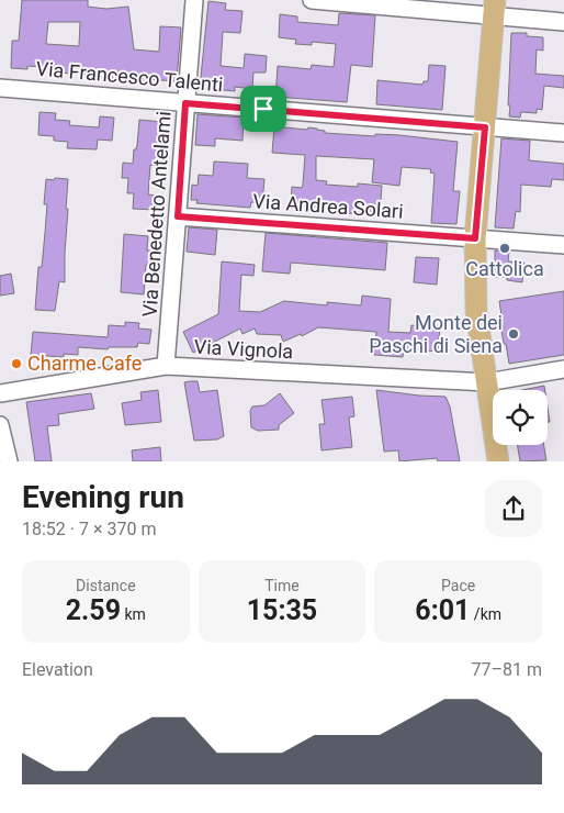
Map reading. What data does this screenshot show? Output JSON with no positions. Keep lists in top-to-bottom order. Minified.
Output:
{"streets":{"street":["Via Francesco Talenti","Via Andrea Solari","Via Benedetto Antelami","Via Vignola"]},"crossings":[["Via Francesco Talenti","Via Benedetto Antelami"],["Via Andrea Solari","Via Benedetto Antelami"],["Via Benedetto Antelami","Via Vignola"]],"places":["Cattolica","Monte dei Paschi di Siena","Charme Cafe"],"page":{"heading":["Evening run","18:52 · 7 × 370 m"],"stats":[["Distance","2.59 km"],["Time","15:35"],["Pace","6:01 /km"]],"chart":["Elevation","77–81 m"]}}
